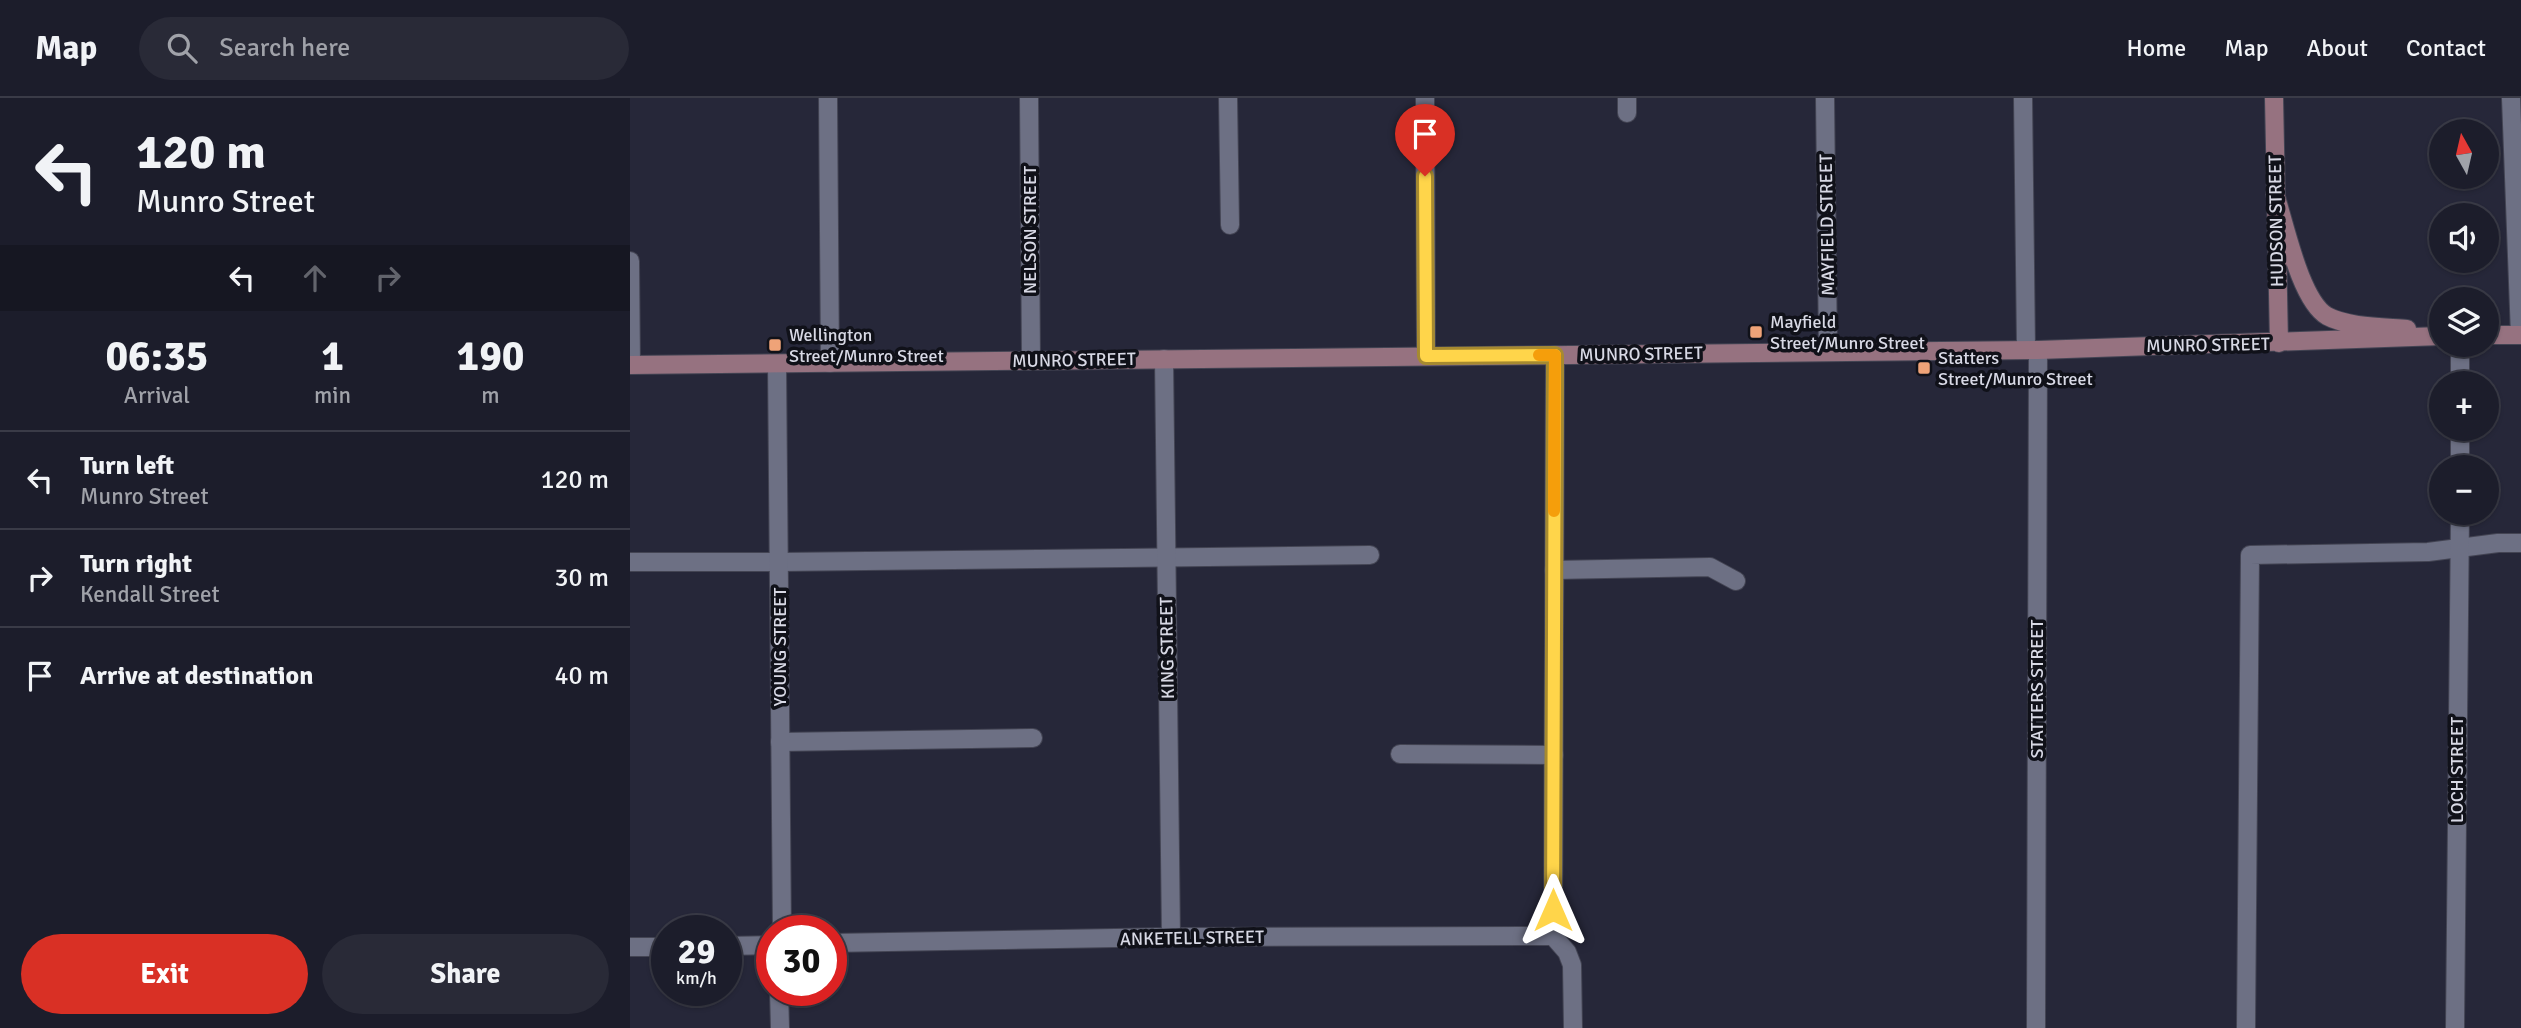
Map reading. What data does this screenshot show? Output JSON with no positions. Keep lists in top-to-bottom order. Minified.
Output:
{"streets":{"street":["HUDSON STREET","MAYFIELD STREET","NELSON STREET","MUNRO STREET","YOUNG STREET","KING STREET","STATTERS STREET","LOCH STREET","ANKETELL STREET"]},"crossings":[["HUDSON STREET","MUNRO STREET"],["MAYFIELD STREET","MUNRO STREET"],["NELSON STREET","MUNRO STREET"],["MUNRO STREET","YOUNG STREET"],["MUNRO STREET","KING STREET"],["MUNRO STREET","STATTERS STREET"],["KING STREET","ANKETELL STREET"]],"places":{"transit":["Mayfield Street/Munro Street","Wellington Street/Munro Street","Statters Street/Munro Street"]},"north":"top","page":{"header":"Map","search":"Search here","nav":["Home","Map","About","Contact"],"turn":["120 m","Munro Street"],"map_buttons":["+","−"],"eta":["06:35","Arrival","1","min","190","m"],"list":[{"name":"Turn left","note":"Munro Street","value":"120 m"},{"name":"Turn right","note":"Kendall Street","value":"30 m"},{"name":"Arrive at destination","value":"40 m"}],"speed":"29 km/h","limit":"30","buttons":["Exit","Share"]}}
